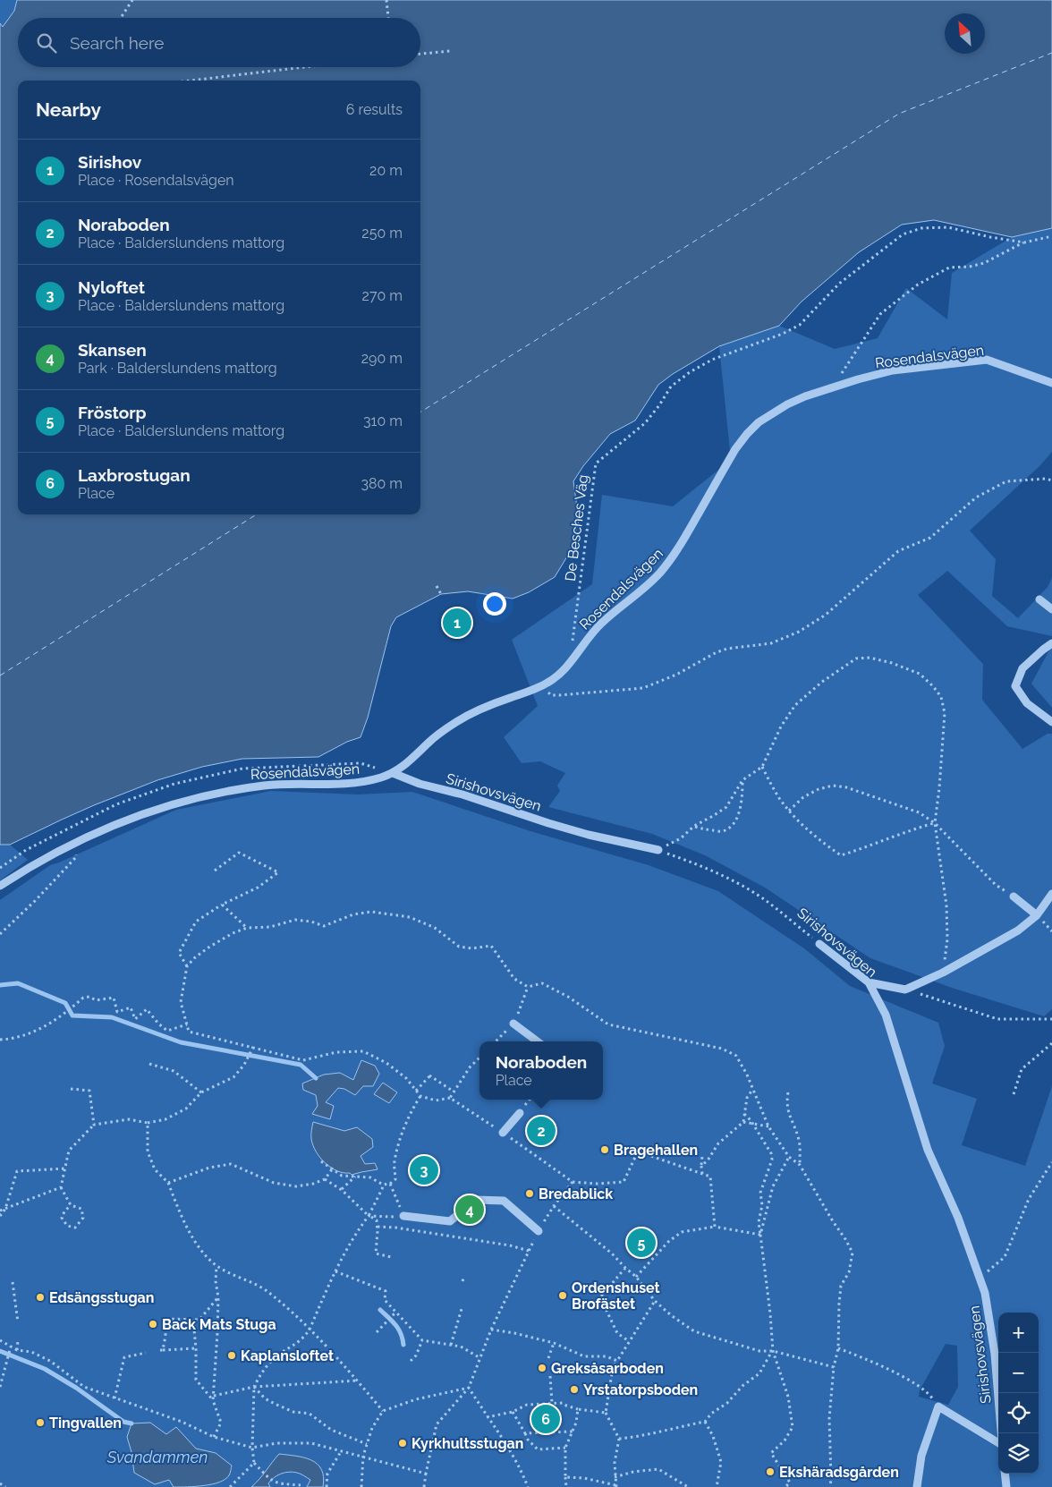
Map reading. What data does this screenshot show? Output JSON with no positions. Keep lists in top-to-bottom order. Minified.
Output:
{"streets":{"street":["Rosendalsvägen","Sirishovsvägen"],"path":["De Besches Väg"]},"crossings":[["Rosendalsvägen","De Besches Väg"],["Rosendalsvägen","Sirishovsvägen"]],"water":["Svandammen"],"places":["Bragehallen","Bredablick","Ordenshuset Brofästet","Edsängsstugan","Back Mats Stuga","Kaplansloftet","Greksåsarboden","Yrstatorpsboden","Tingvallen","Kyrkhultsstugan","Ekshäradsgården"],"north":"top left","page":{"search":"Search here","heading":["Nearby","6 results"],"list":[{"mark":"1","name":"Sirishov","note":"Place · Rosendalsvägen","value":"20 m"},{"mark":"2","name":"Noraboden","note":"Place · Balderslundens mattorg","value":"250 m"},{"mark":"3","name":"Nyloftet","note":"Place · Balderslundens mattorg","value":"270 m"},{"mark":"4","name":"Skansen","note":"Park · Balderslundens mattorg","value":"290 m"},{"mark":"5","name":"Fröstorp","note":"Place · Balderslundens mattorg","value":"310 m"},{"mark":"6","name":"Laxbrostugan","note":"Place","value":"380 m"}],"pins":["1","2","3","4","5","6"],"popup":["Noraboden","Place"],"map_buttons":["+","−"]}}
